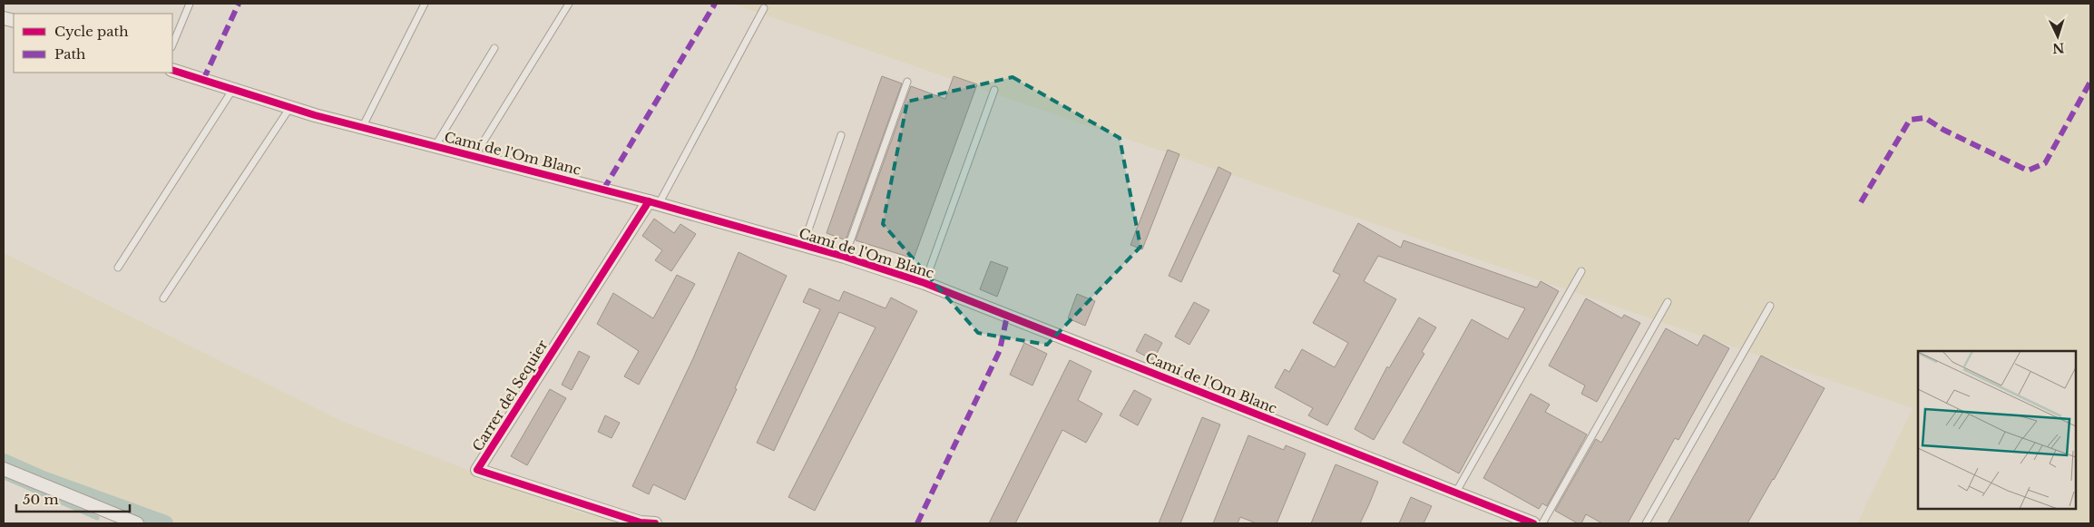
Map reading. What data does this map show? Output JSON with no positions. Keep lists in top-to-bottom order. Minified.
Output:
{"streets":{"street":["Camí de l'Om Blanc","Carrer del Sequier"]},"crossings":[["Camí de l'Om Blanc","Carrer del Sequier"]],"legend":["Cycle path","Path"],"scale_bar":"50 m","north":"bottom"}
